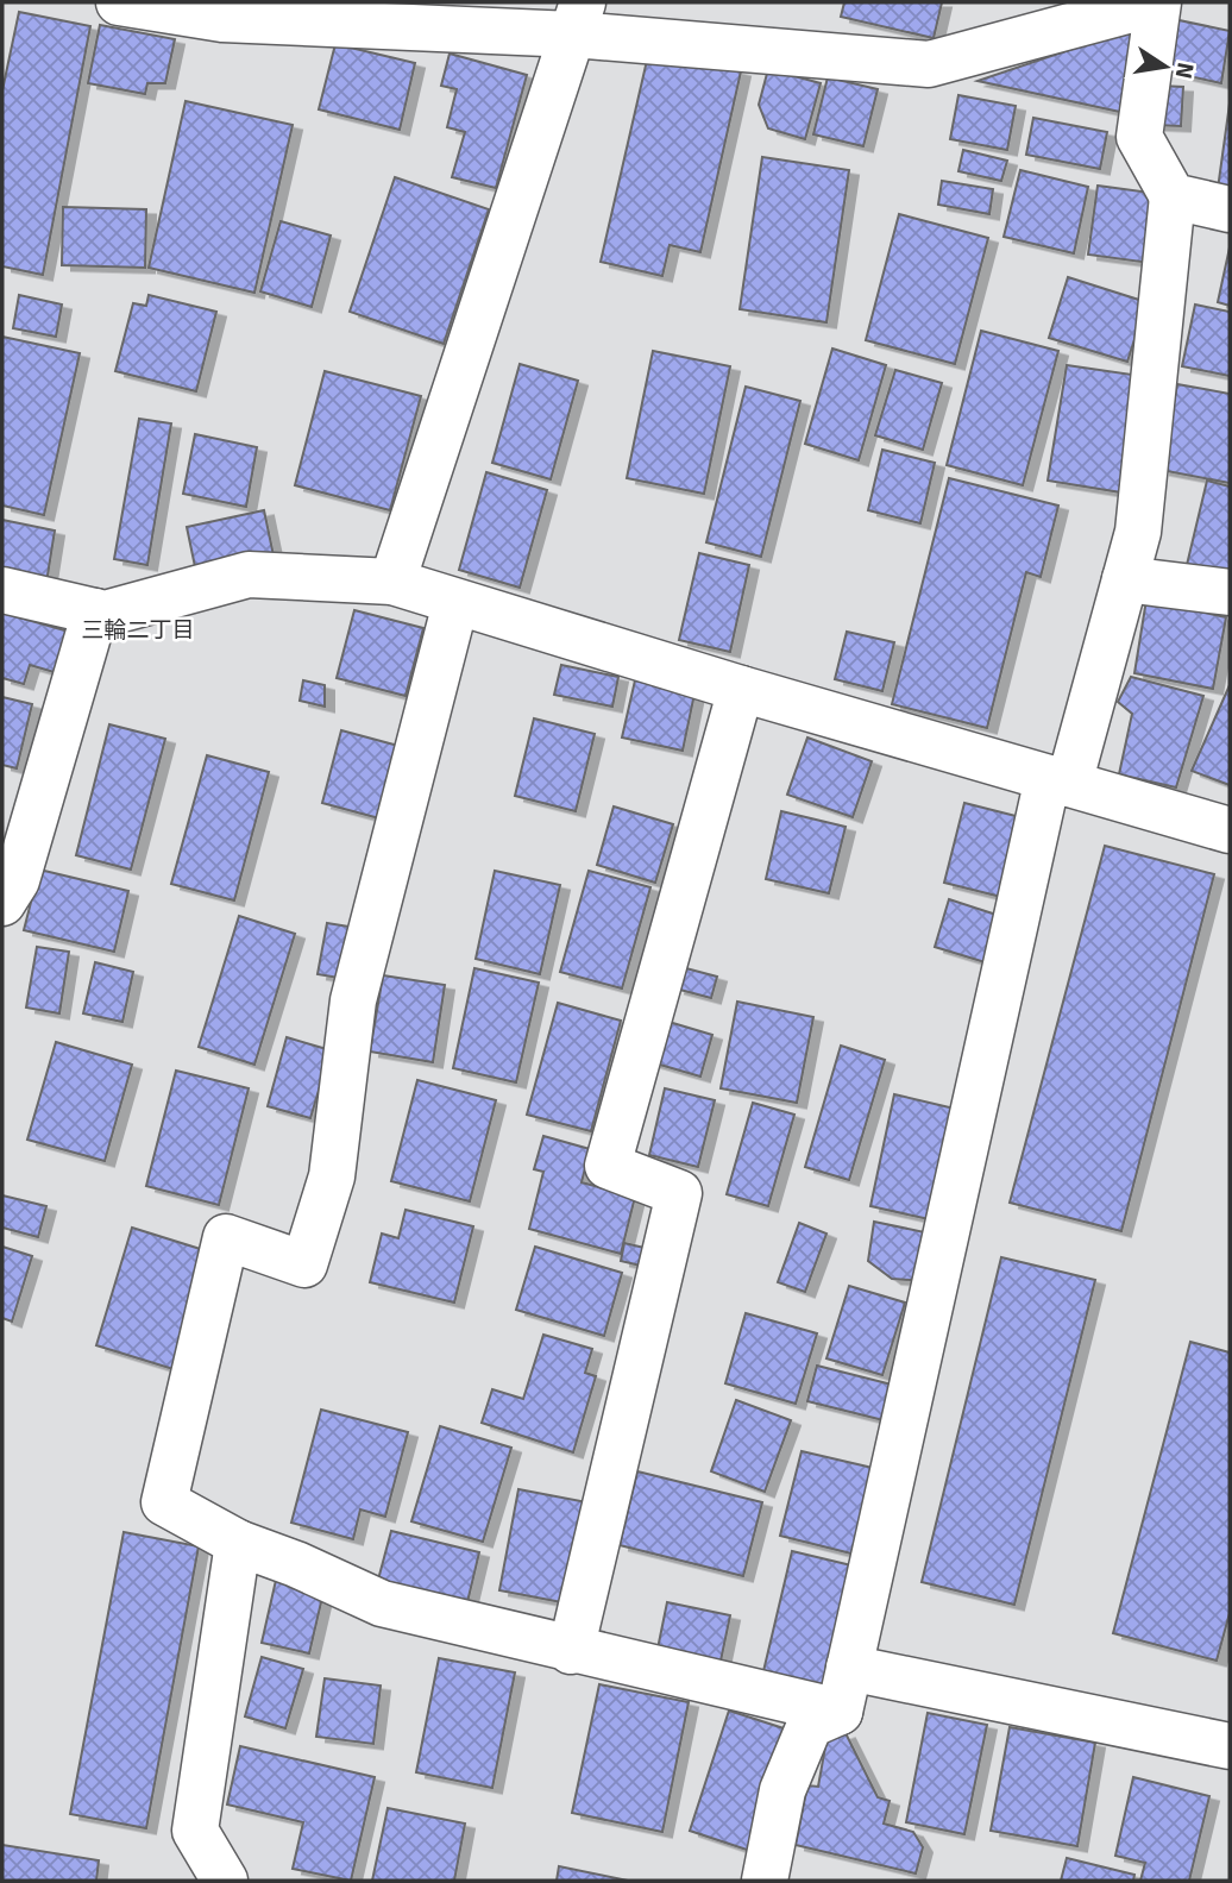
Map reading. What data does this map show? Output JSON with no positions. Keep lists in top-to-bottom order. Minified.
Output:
{"districts":["三輪二丁目"],"north":"right"}
